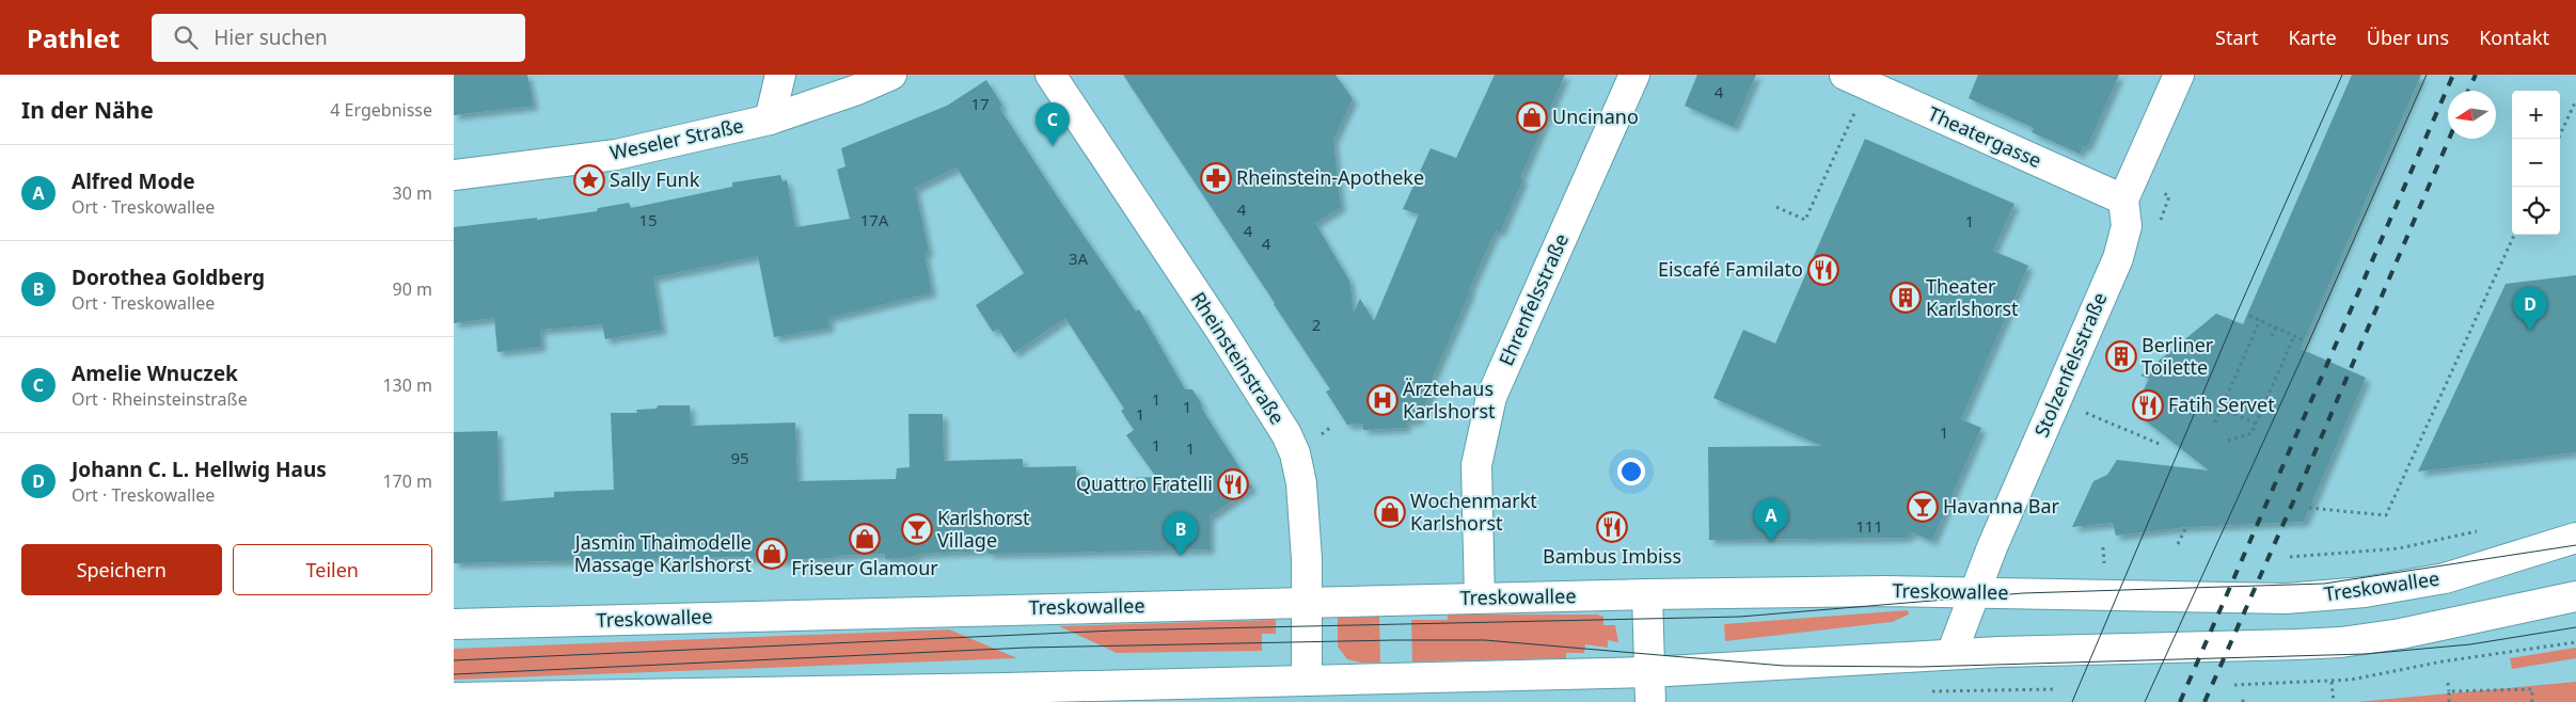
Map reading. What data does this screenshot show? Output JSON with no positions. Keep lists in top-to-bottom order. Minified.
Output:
{"streets":{"main road":["Theatergasse","Weseler Straße","Ehrenfelsstraße","Rheinsteinstraße","Stolzenfelsstraße","Treskowallee"]},"crossings":[["Theatergasse","Stolzenfelsstraße"],["Ehrenfelsstraße","Treskowallee"],["Rheinsteinstraße","Treskowallee"],["Stolzenfelsstraße","Treskowallee"]],"places":{"shop":["Uncinano","Wochenmarkt Karlshorst","Friseur Glamour","Jasmin Thaimodelle Massage Karlshorst"],"pharmacy":["Rheinstein-Apotheke"],"place":["Sally Funk"],"restaurant":["Eiscafé Familato","Fatih Servet","Quattro Fratelli","Bambus Imbiss"],"building":["Theater Karlshorst","Berliner Toilette"],"hospital":["Ärztehaus Karlshorst"],"bar":["Havanna Bar","Karlshorst Village"]},"house_numbers":["4","17","4","15","17A","1","4","4","3A","2","1","1","1","1","1","1","95","111"],"north":"left","page":{"header":"Pathlet","search":"Hier suchen","nav":["Start","Karte","Über uns","Kontakt"],"heading":["In der Nähe","4 Ergebnisse"],"map_buttons":["+","−"],"pins":["C","D","A","B"],"list":[{"mark":"A","name":"Alfred Mode","note":"Ort · Treskowallee","value":"30 m"},{"mark":"B","name":"Dorothea Goldberg","note":"Ort · Treskowallee","value":"90 m"},{"mark":"C","name":"Amelie Wnuczek","note":"Ort · Rheinsteinstraße","value":"130 m"},{"mark":"D","name":"Johann C. L. Hellwig Haus","note":"Ort · Treskowallee","value":"170 m"}],"buttons":["Speichern","Teilen"]}}
